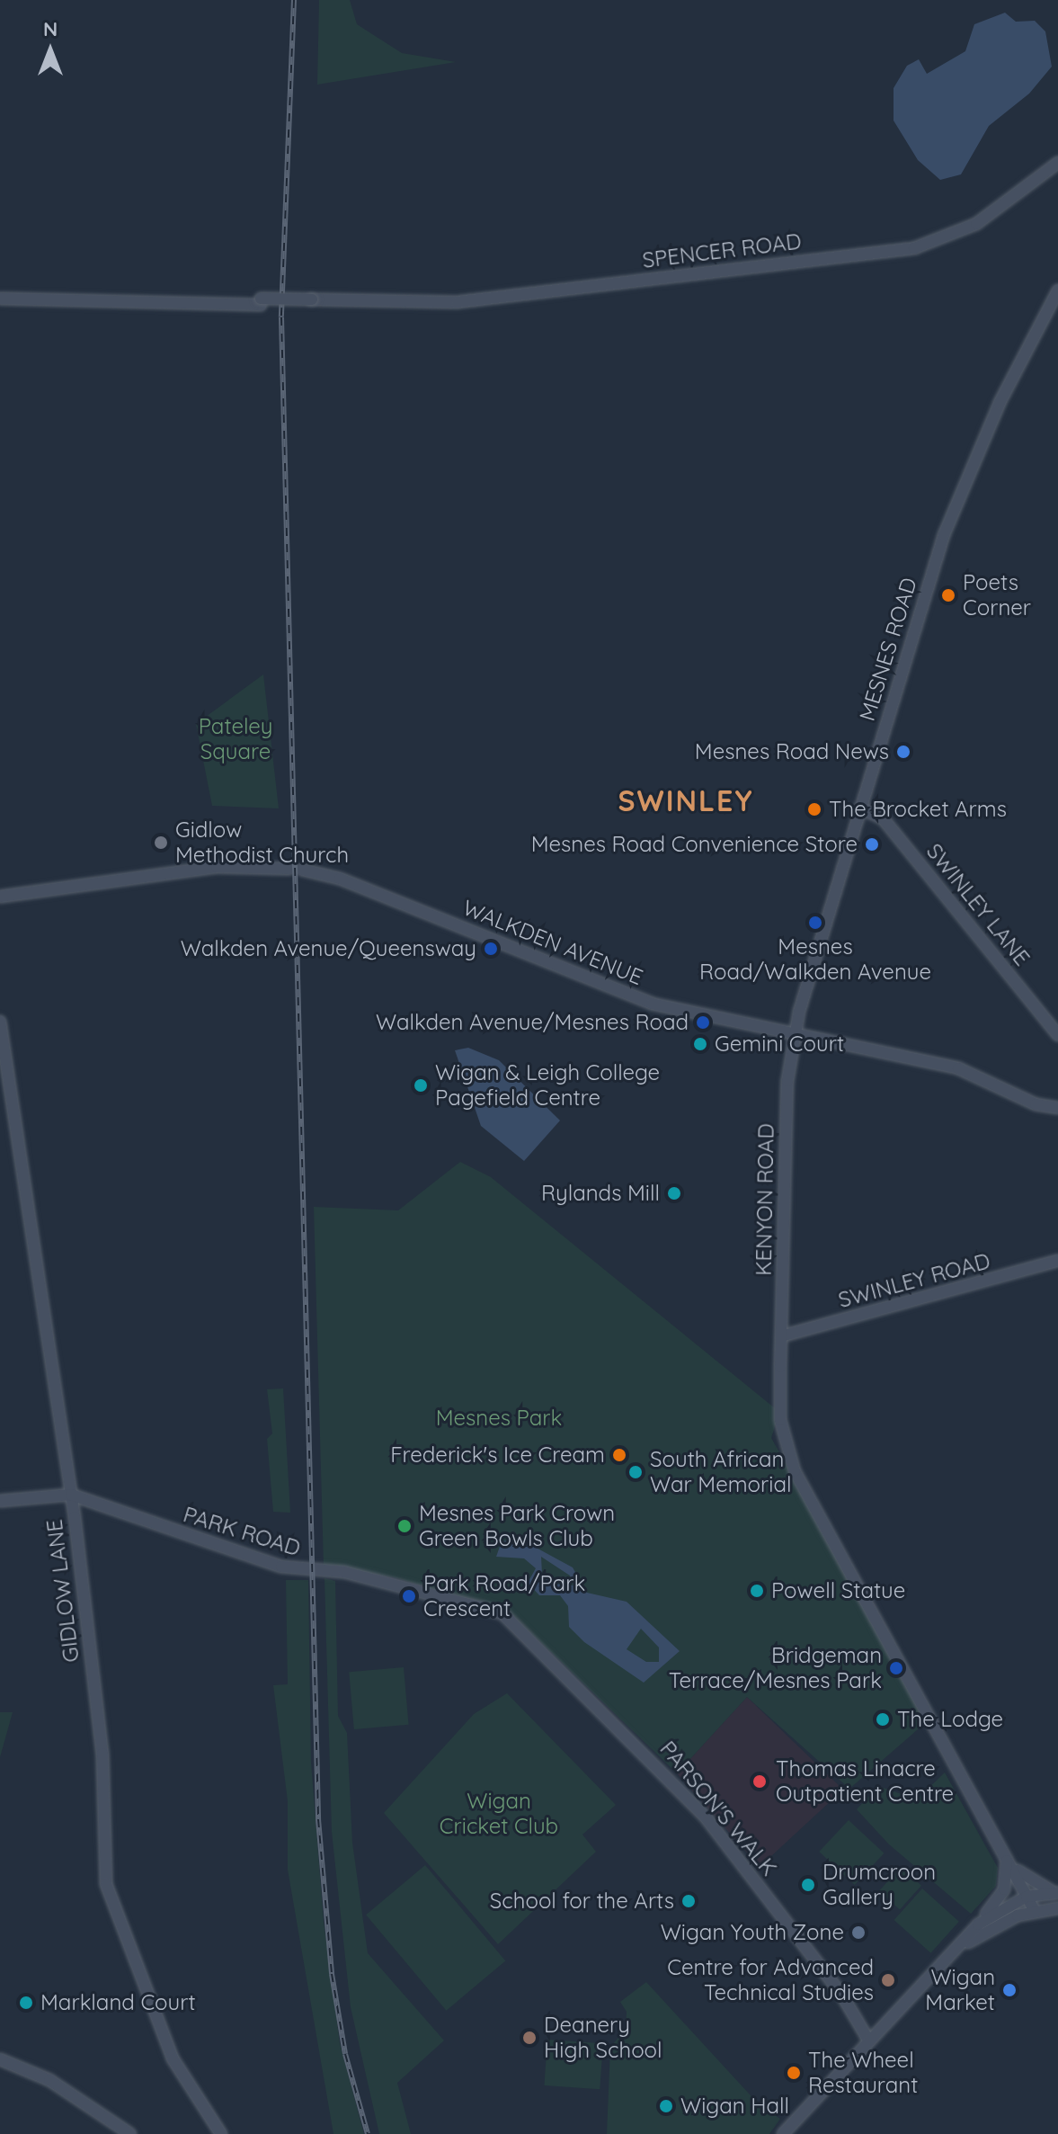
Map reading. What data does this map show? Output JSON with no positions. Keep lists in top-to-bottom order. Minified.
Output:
{"streets":{"street":["SPENCER ROAD","MESNES ROAD","SWINLEY LANE","WALKDEN AVENUE","KENYON ROAD","SWINLEY ROAD","PARK ROAD","GIDLOW LANE","PARSON'S WALK"]},"crossings":[["MESNES ROAD","SWINLEY LANE"],["MESNES ROAD","WALKDEN AVENUE"],["MESNES ROAD","KENYON ROAD"],["WALKDEN AVENUE","KENYON ROAD"],["KENYON ROAD","SWINLEY ROAD"],["PARK ROAD","GIDLOW LANE"],["PARK ROAD","PARSON'S WALK"]],"districts":["SWINLEY"],"parks":["Pateley Square","Mesnes Park","Wigan Cricket Club"],"places":["Poets Corner","Mesnes Road News","The Brocket Arms","Gidlow Methodist Church","Mesnes Road Convenience Store","Mesnes Road/Walkden Avenue","Walkden Avenue/Queensway","Walkden Avenue/Mesnes Road","Gemini Court","Wigan & Leigh College Pagefield Centre","Rylands Mill","Frederick's Ice Cream","South African War Memorial","Mesnes Park Crown Green Bowls Club","Powell Statue","Park Road/Park Crescent","Bridgeman Terrace/Mesnes Park","The Lodge","Thomas Linacre Outpatient Centre","Drumcroon Gallery","School for the Arts","Wigan Youth Zone","Centre for Advanced Technical Studies","Wigan Market","Markland Court","Deanery High School","The Wheel Restaurant","Wigan Hall"],"north":"top"}
